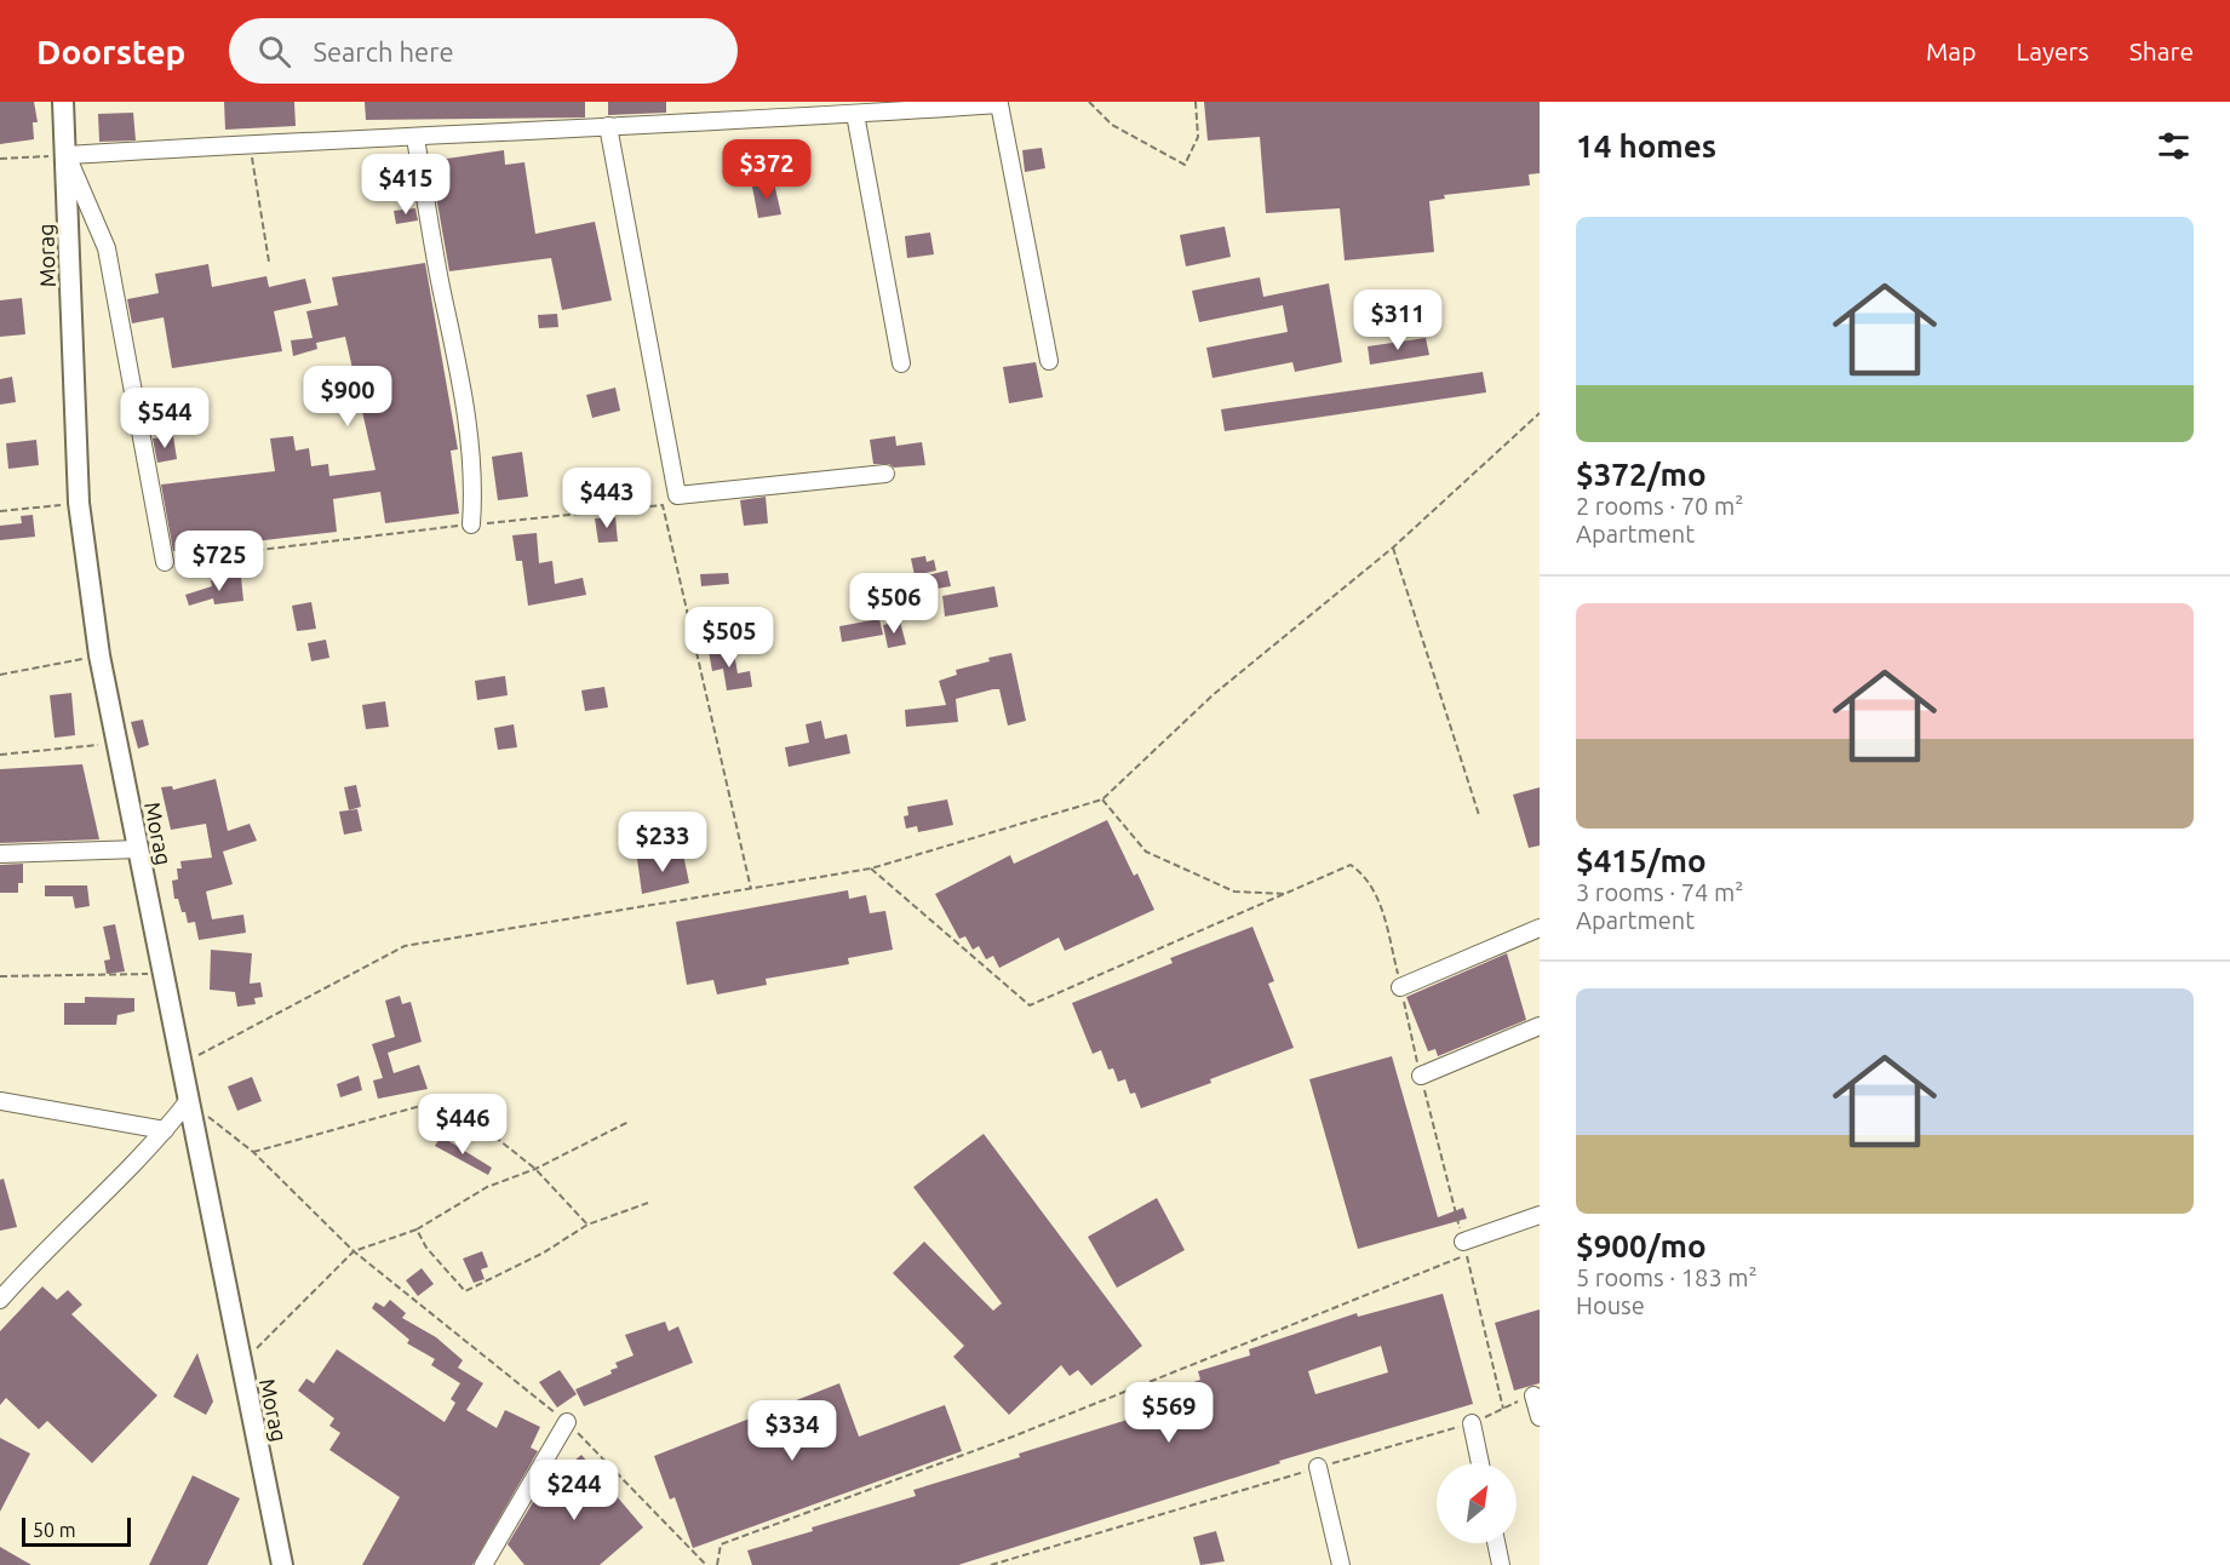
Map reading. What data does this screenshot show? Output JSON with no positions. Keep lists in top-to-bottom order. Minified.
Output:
{"streets":{"main road":["Morag"]},"scale_bar":"50 m","north":"top right","page":{"header":"Doorstep","search":"Search here","nav":["Map","Layers","Share"],"heading":"14 homes","price":["$372","$415","$311","$900","$544","$443","$725","$506","$505","$233","$446","$569","$334","$244"],"list":[{"name":"$372/mo","note":"2 rooms · 70 m² · Apartment"},{"name":"$415/mo","note":"3 rooms · 74 m² · Apartment"},{"name":"$900/mo","note":"5 rooms · 183 m² · House"}],"scale":"50 m"}}
